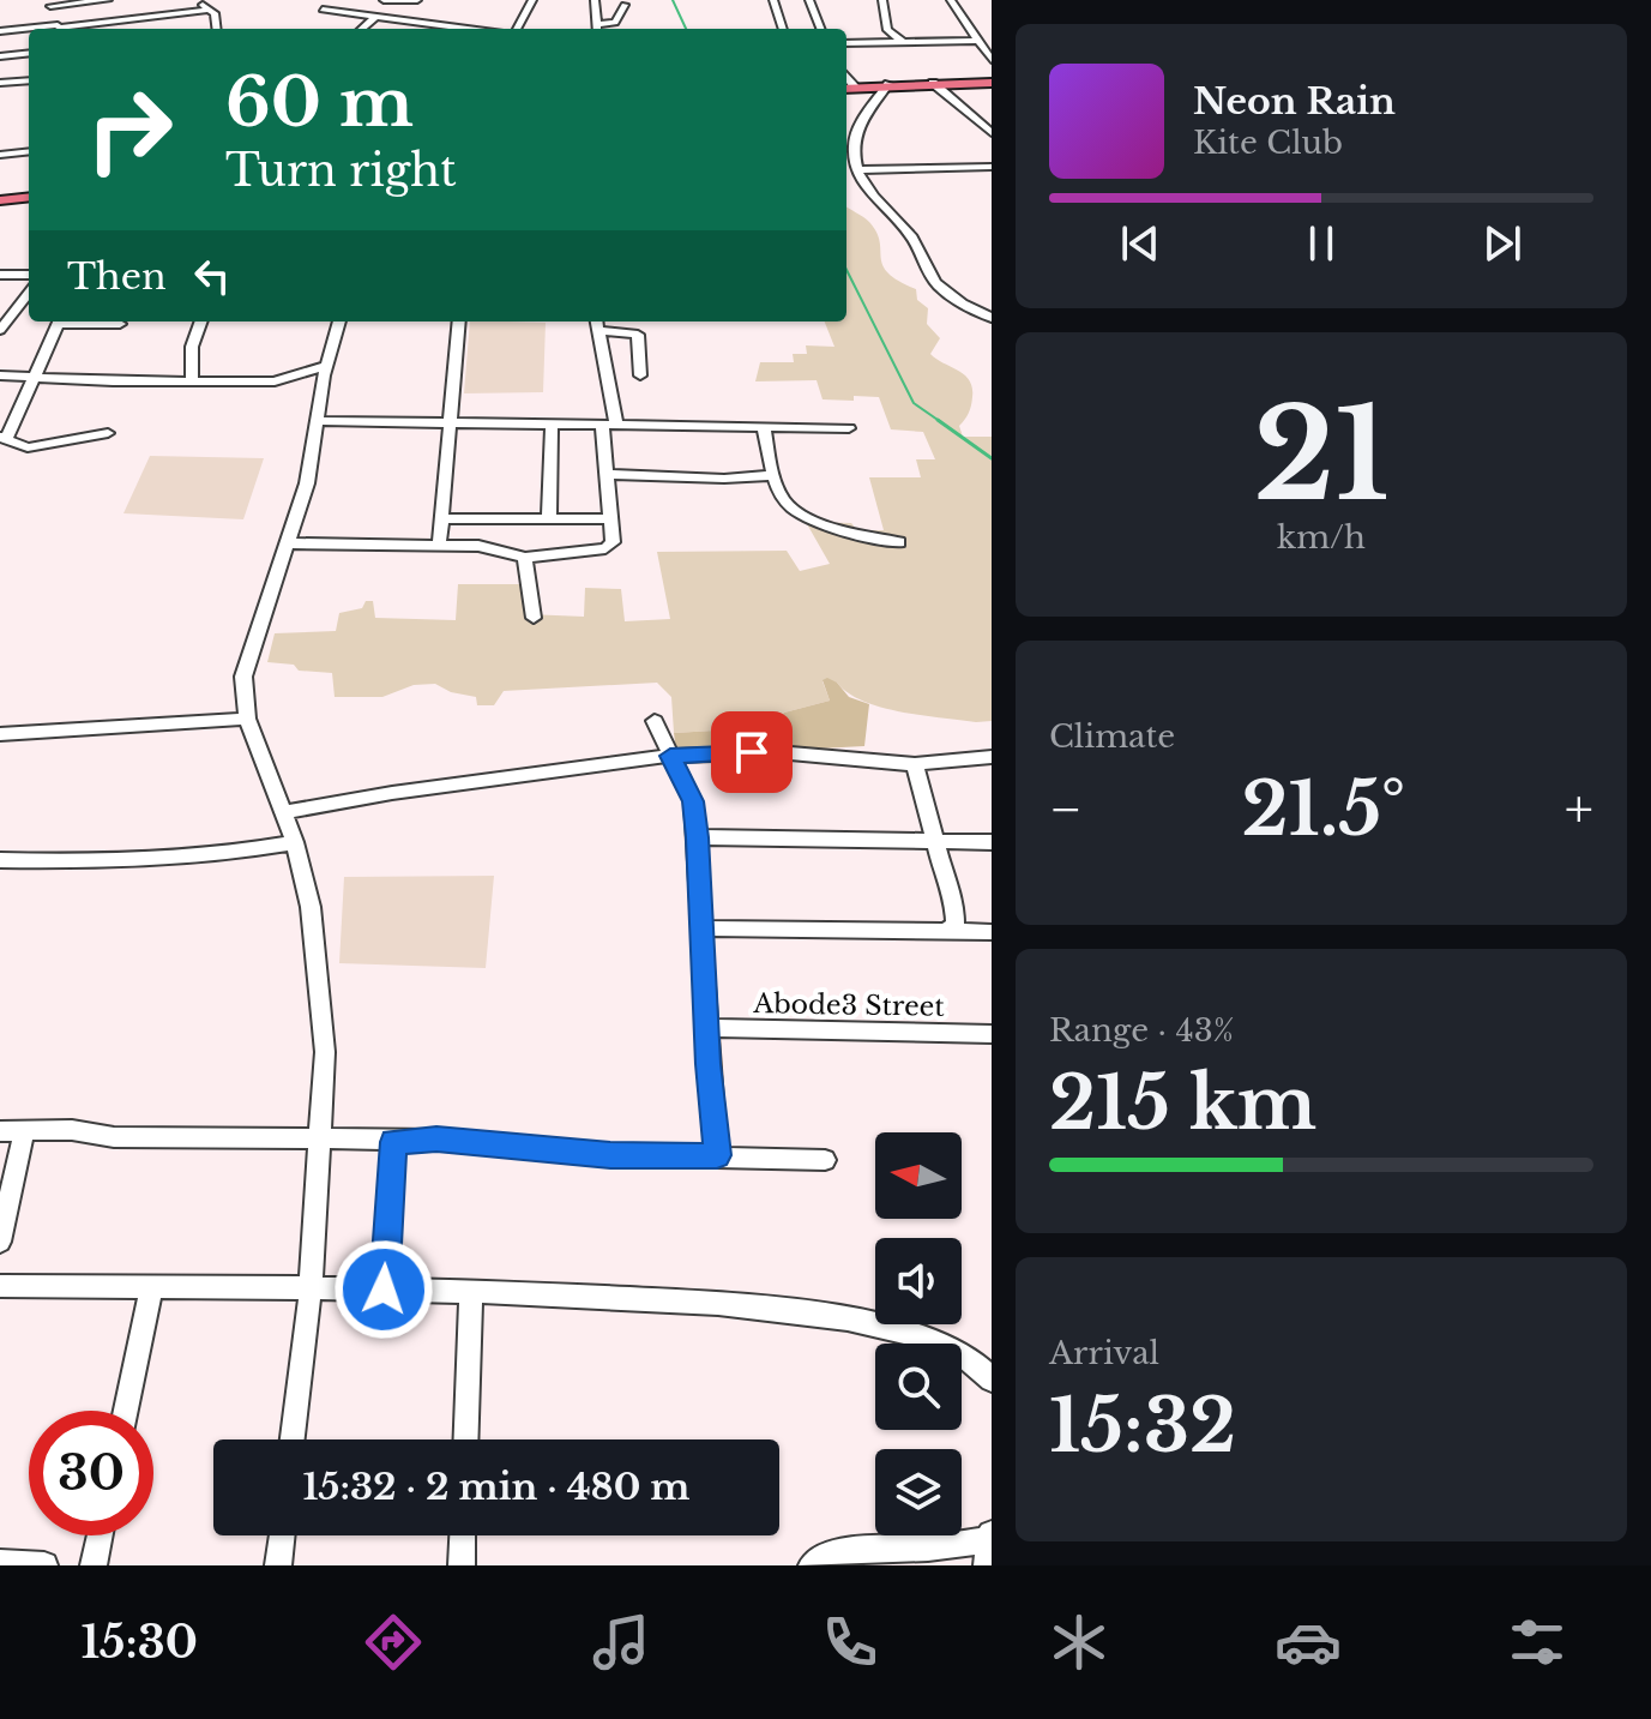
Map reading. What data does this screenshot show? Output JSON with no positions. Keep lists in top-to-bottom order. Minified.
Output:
{"streets":{"street":["Abode3 Street"]},"north":"left","page":{"turn":["60 m","Turn right"],"song":["Neon Rain","Kite Club"],"then":"Then","tile":[["21","km/h"],"Climate",["Range · 43%","215 km"],["Arrival","15:32"]],"heat":["−","21.5°","+"],"limit":"30","trip":"15:32 · 2 min · 480 m","tabs":"15:30"}}
